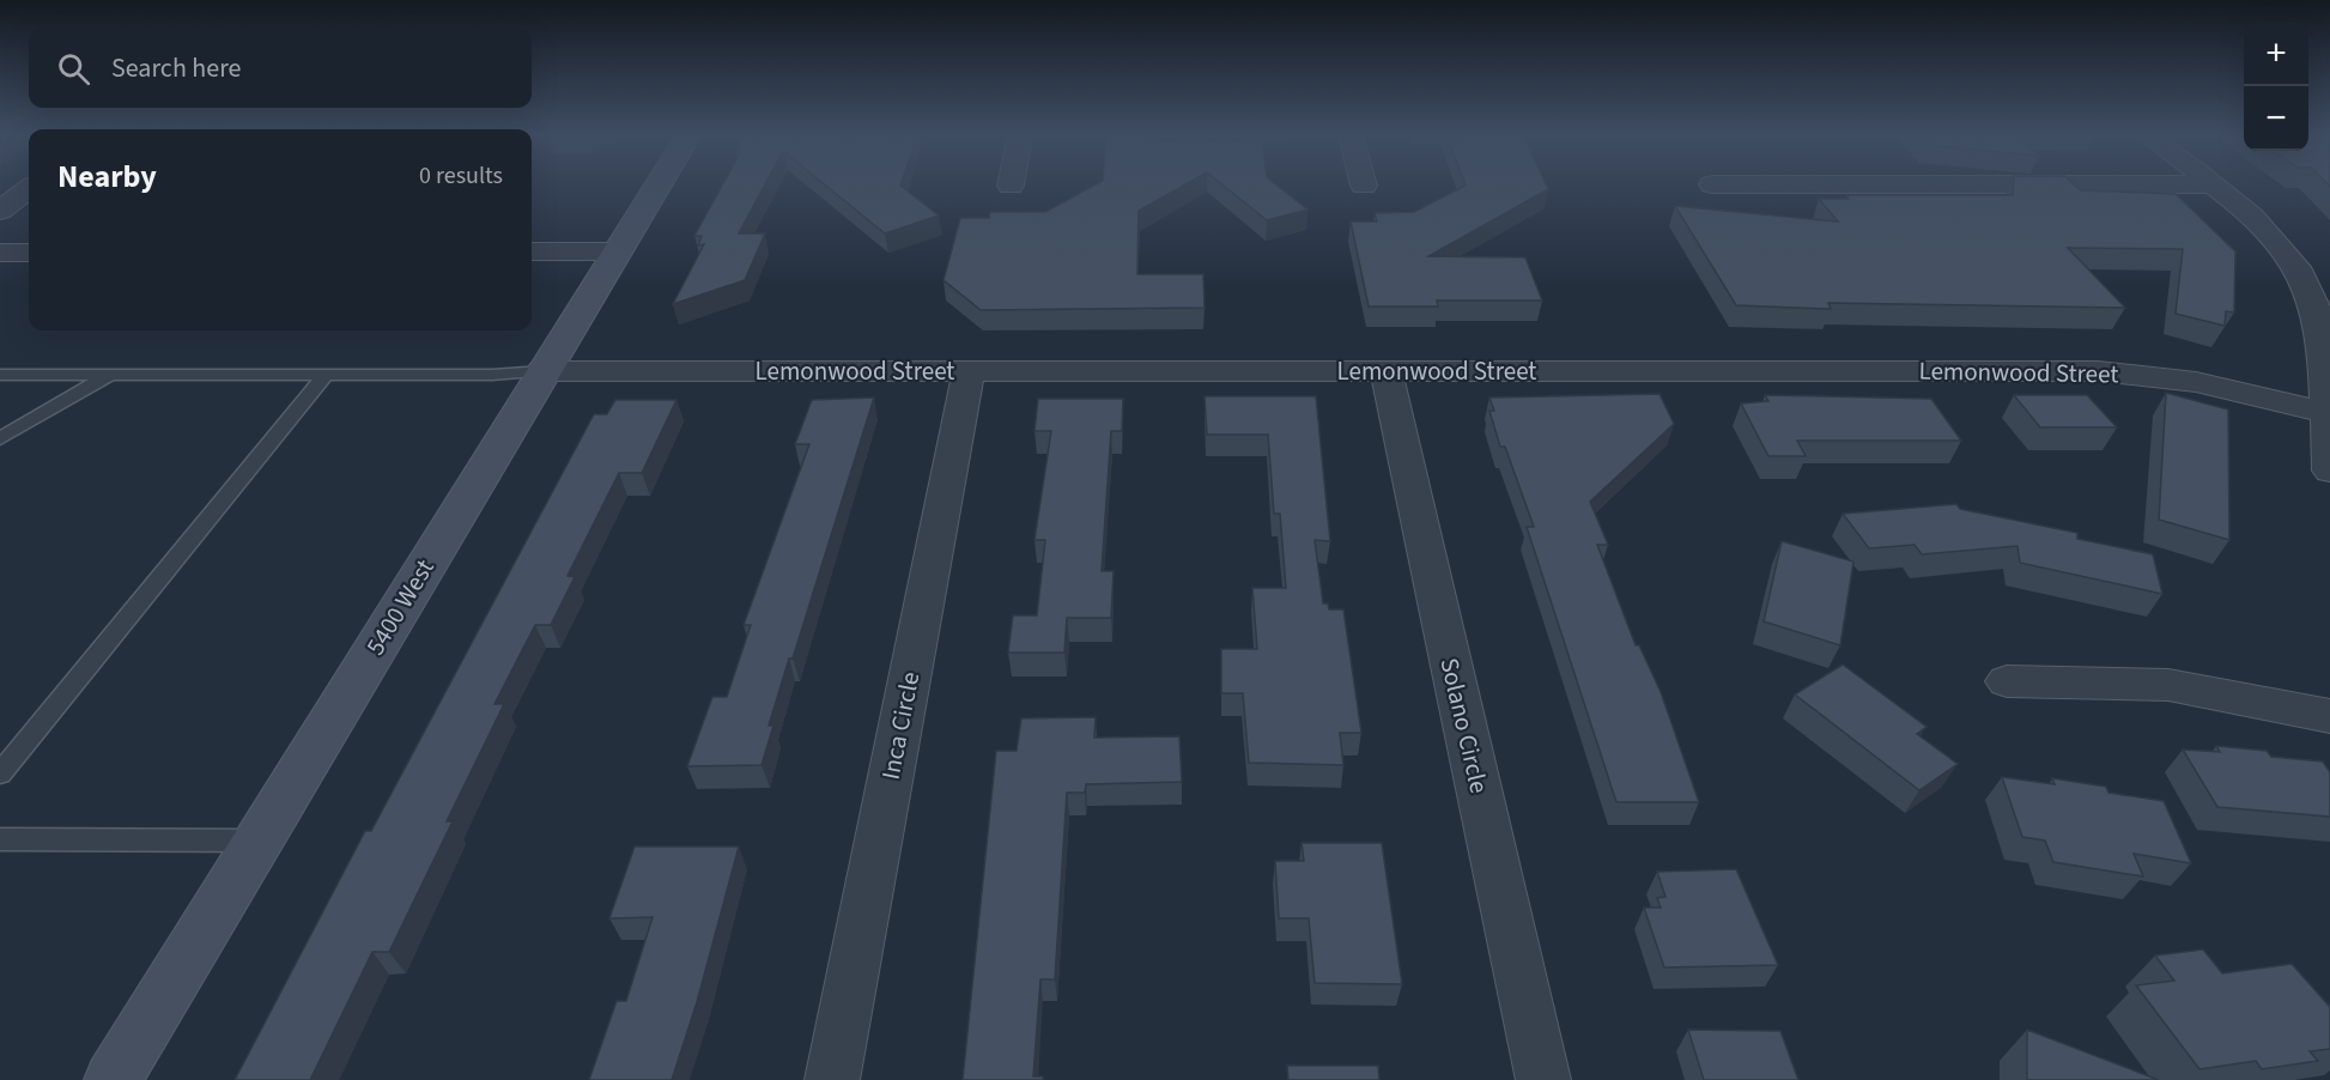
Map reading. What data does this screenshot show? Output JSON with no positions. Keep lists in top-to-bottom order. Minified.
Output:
{"streets":{"street":["Lemonwood Street","5400 West","Inca Circle","Solano Circle"]},"crossings":[["Lemonwood Street","5400 West"],["Lemonwood Street","Inca Circle"],["Lemonwood Street","Solano Circle"]],"page":{"map_buttons":["+","−"],"search":"Search here","heading":["Nearby","0 results"]}}
